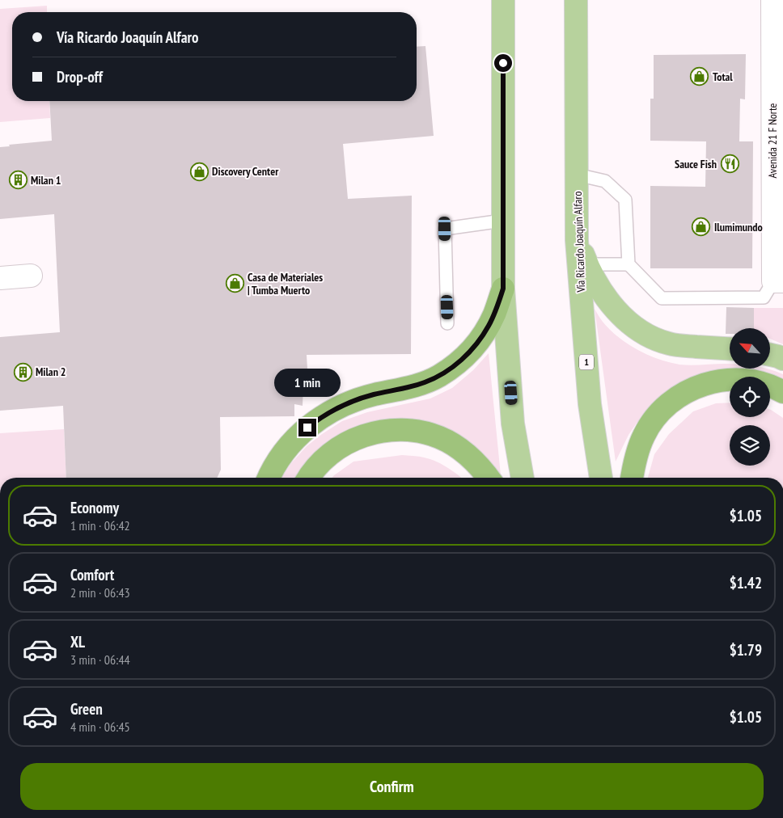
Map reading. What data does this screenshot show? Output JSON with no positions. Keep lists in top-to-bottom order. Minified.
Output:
{"streets":{"main road":["Vía Ricardo Joaquín Alfaro","1"],"street":["Avenida 21 F Norte"]},"places":{"shop":["Total","Discovery Center","Ilumimundo","Casa de Materiales | Tumba Muerto"],"restaurant":["Sauce Fish"],"building":["Milan 1","Milan 2"]},"north":"top left","page":{"banner":["Vía Ricardo Joaquín Alfaro","Drop-off"],"bubble":"1 min","list":[{"name":"Economy","note":"1 min · 06:42","value":"$1.05"},{"name":"Comfort","note":"2 min · 06:43","value":"$1.42"},{"name":"XL","note":"3 min · 06:44","value":"$1.79"},{"name":"Green","note":"4 min · 06:45","value":"$1.05"}],"buttons":"Confirm"}}
